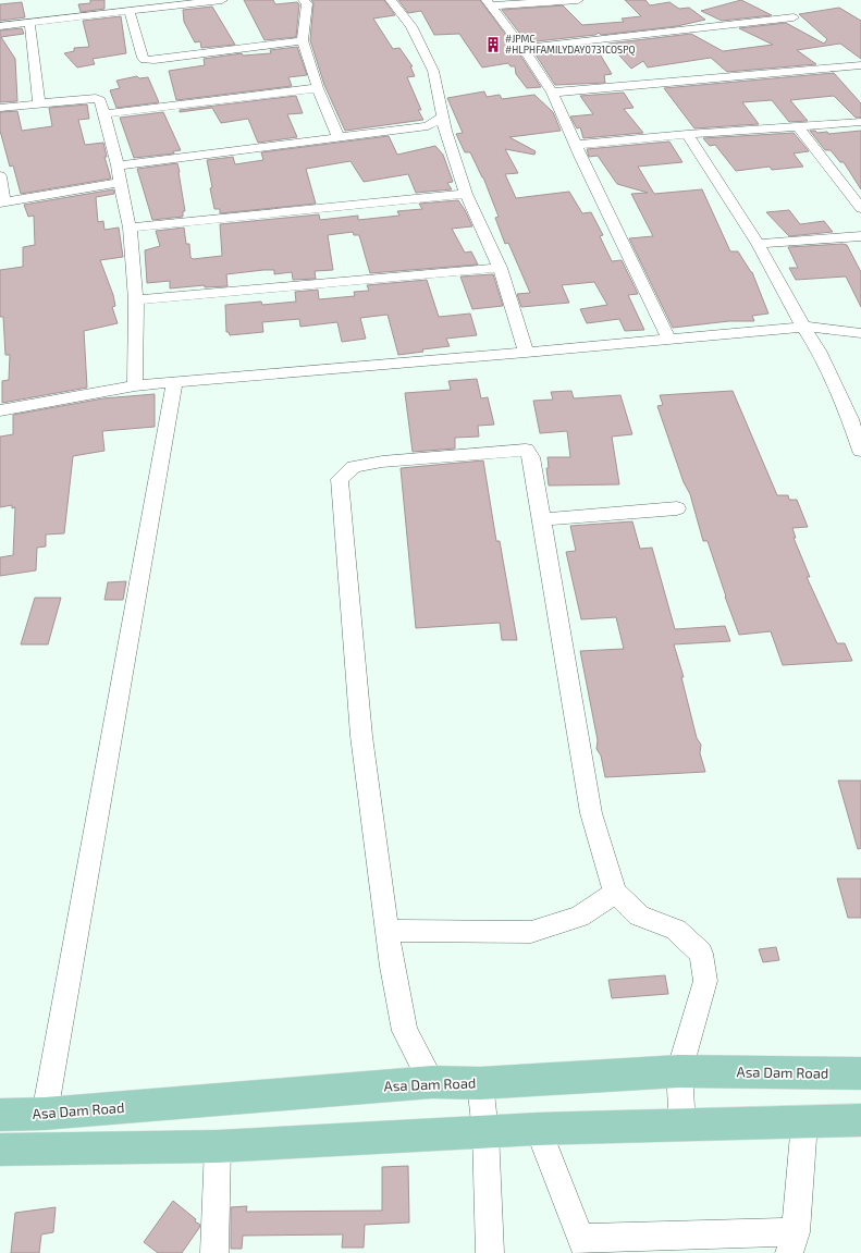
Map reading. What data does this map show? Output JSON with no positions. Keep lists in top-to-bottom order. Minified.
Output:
{"streets":{"main road":["Asa Dam Road"]},"places":{"building":["#JPMC #HLPHFAMILYDAY0731COSPQ"]}}
